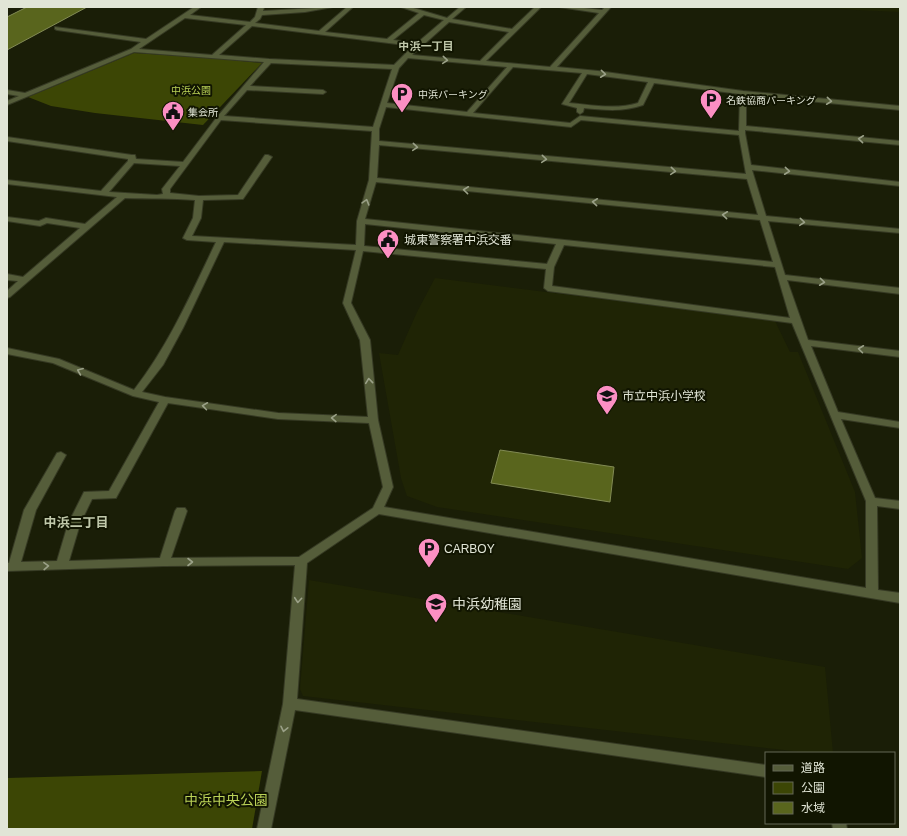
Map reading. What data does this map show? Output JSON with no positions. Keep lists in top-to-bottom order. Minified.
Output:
{"districts":["中浜一丁目","中浜二丁目"],"parks":["中浜公園","中浜中央公園"],"places":{"parking":["中浜パーキング","名鉄協商パーキング","CARBOY"],"public building":["集会所","城東警察署中浜交番"],"school or university":["市立中浜小学校","中浜幼稚園"]},"legend":["道路","公園","水域"]}
